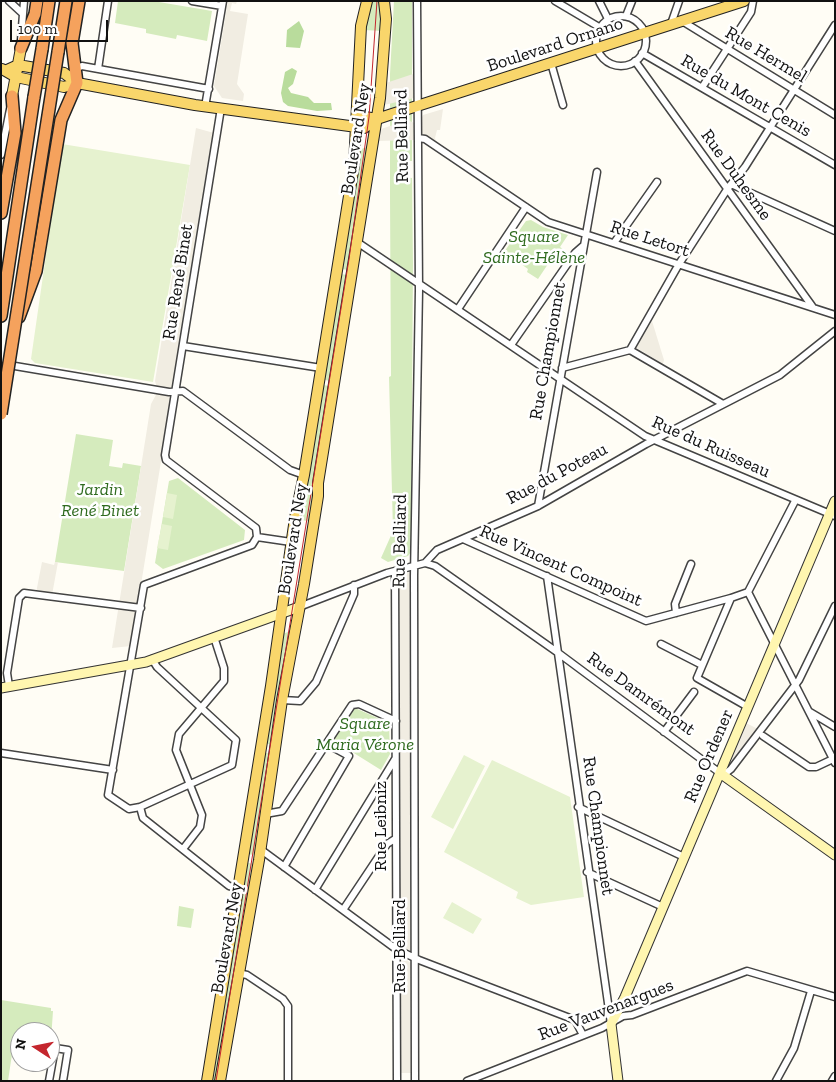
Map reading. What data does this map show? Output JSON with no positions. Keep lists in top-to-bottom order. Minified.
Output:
{"streets":{"main road":["Boulevard Ornano","Boulevard Ney","Rue Championnet","Rue Damrémont","Rue Ordener"],"street":["Rue Hermel","Rue du Mont Cenis","Rue Belliard","Rue Duhesme","Rue Letort","Rue René Binet","Rue du Ruisseau","Rue du Poteau","Rue Vincent Compoint","Rue Leibniz","Rue Vauvenargues"]},"crossings":[["Boulevard Ornano","Rue Hermel"],["Boulevard Ornano","Rue Belliard"],["Boulevard Ornano","Boulevard Ney"],["Rue Belliard","Rue Letort"],["Rue Belliard","Rue du Ruisseau"],["Boulevard Ney","Rue du Ruisseau"],["Rue Duhesme","Rue Letort"],["Rue Letort","Rue Championnet"],["Rue Championnet","Rue du Ruisseau"],["Rue Championnet","Rue du Poteau"],["Rue Championnet","Rue Vincent Compoint"],["Rue Championnet","Rue Damrémont"],["Rue Championnet","Rue Ordener"],["Rue Championnet","Rue Vauvenargues"],["Rue du Ruisseau","Rue du Poteau"],["Rue du Ruisseau","Rue Ordener"],["Rue du Poteau","Rue Vincent Compoint"],["Rue du Poteau","Rue Damrémont"],["Rue Damrémont","Rue Ordener"],["Rue Ordener","Rue Vauvenargues"]],"parks":["Square Sainte-Hélène","Jardin René Binet","Square Maria Vérone"],"scale_bar":"100 m","north":"left"}
